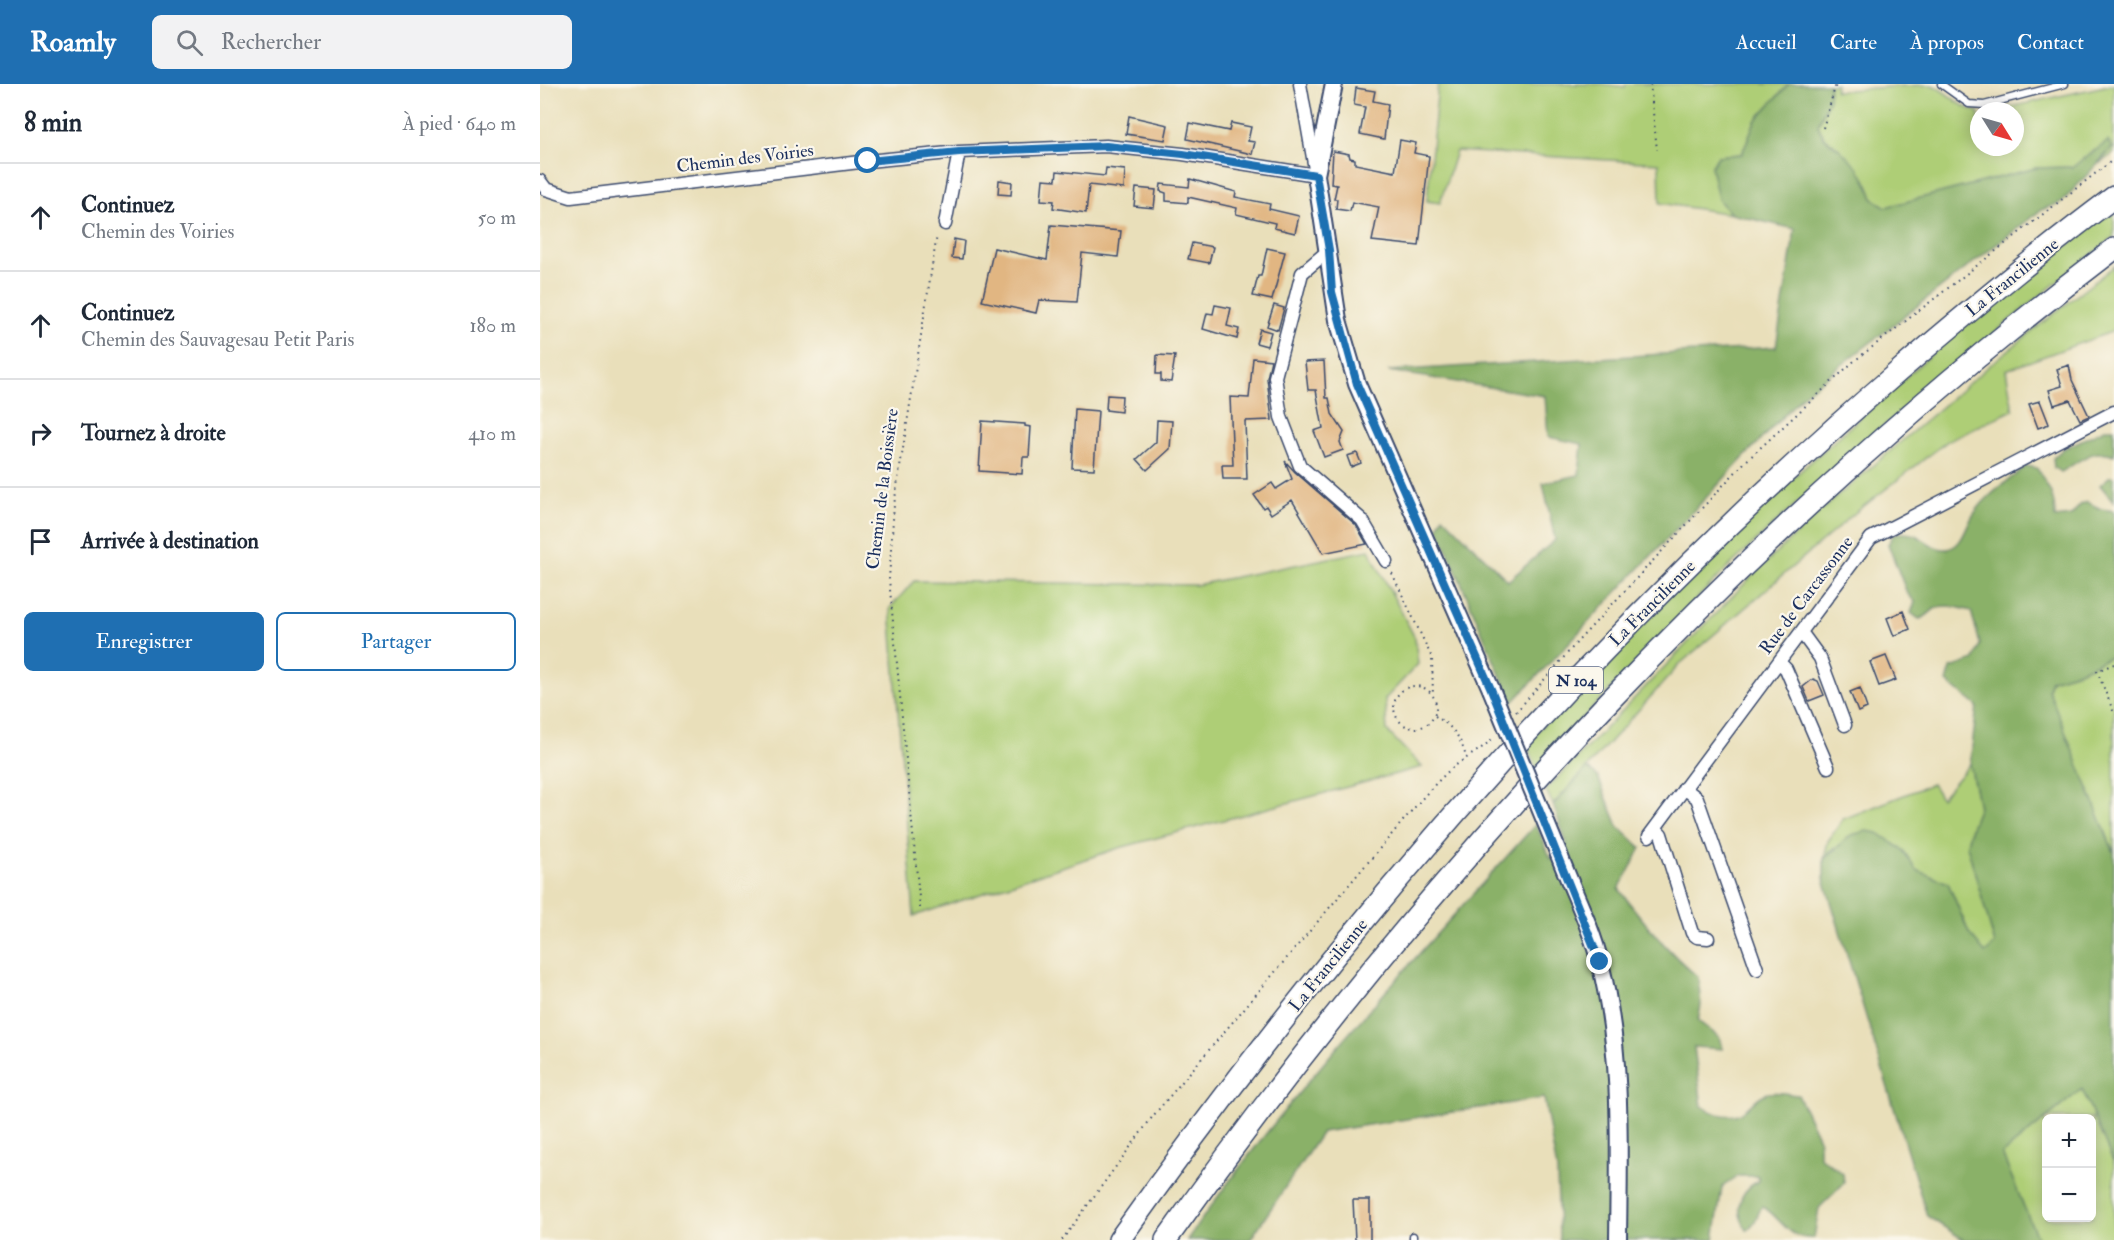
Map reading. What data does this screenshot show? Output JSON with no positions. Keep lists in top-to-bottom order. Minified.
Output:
{"streets":{"highway":["La Francilienne","N 104"],"street":["Chemin des Voiries","Rue de Carcassonne"],"path":["Chemin de la Boissière"]},"north":"bottom right","page":{"header":"Roamly","search":"Rechercher","nav":["Accueil","Carte","À propos","Contact"],"heading":["8 min","À pied · 640 m"],"list":[["Continuez","Chemin des Voiries","50 m"],["Continuez","Chemin des Sauvagesau Petit Paris","180 m"],["Tournez à droite","410 m"],"Arrivée à destination"],"buttons":["Enregistrer","Partager"],"map_buttons":["+","−"]}}
